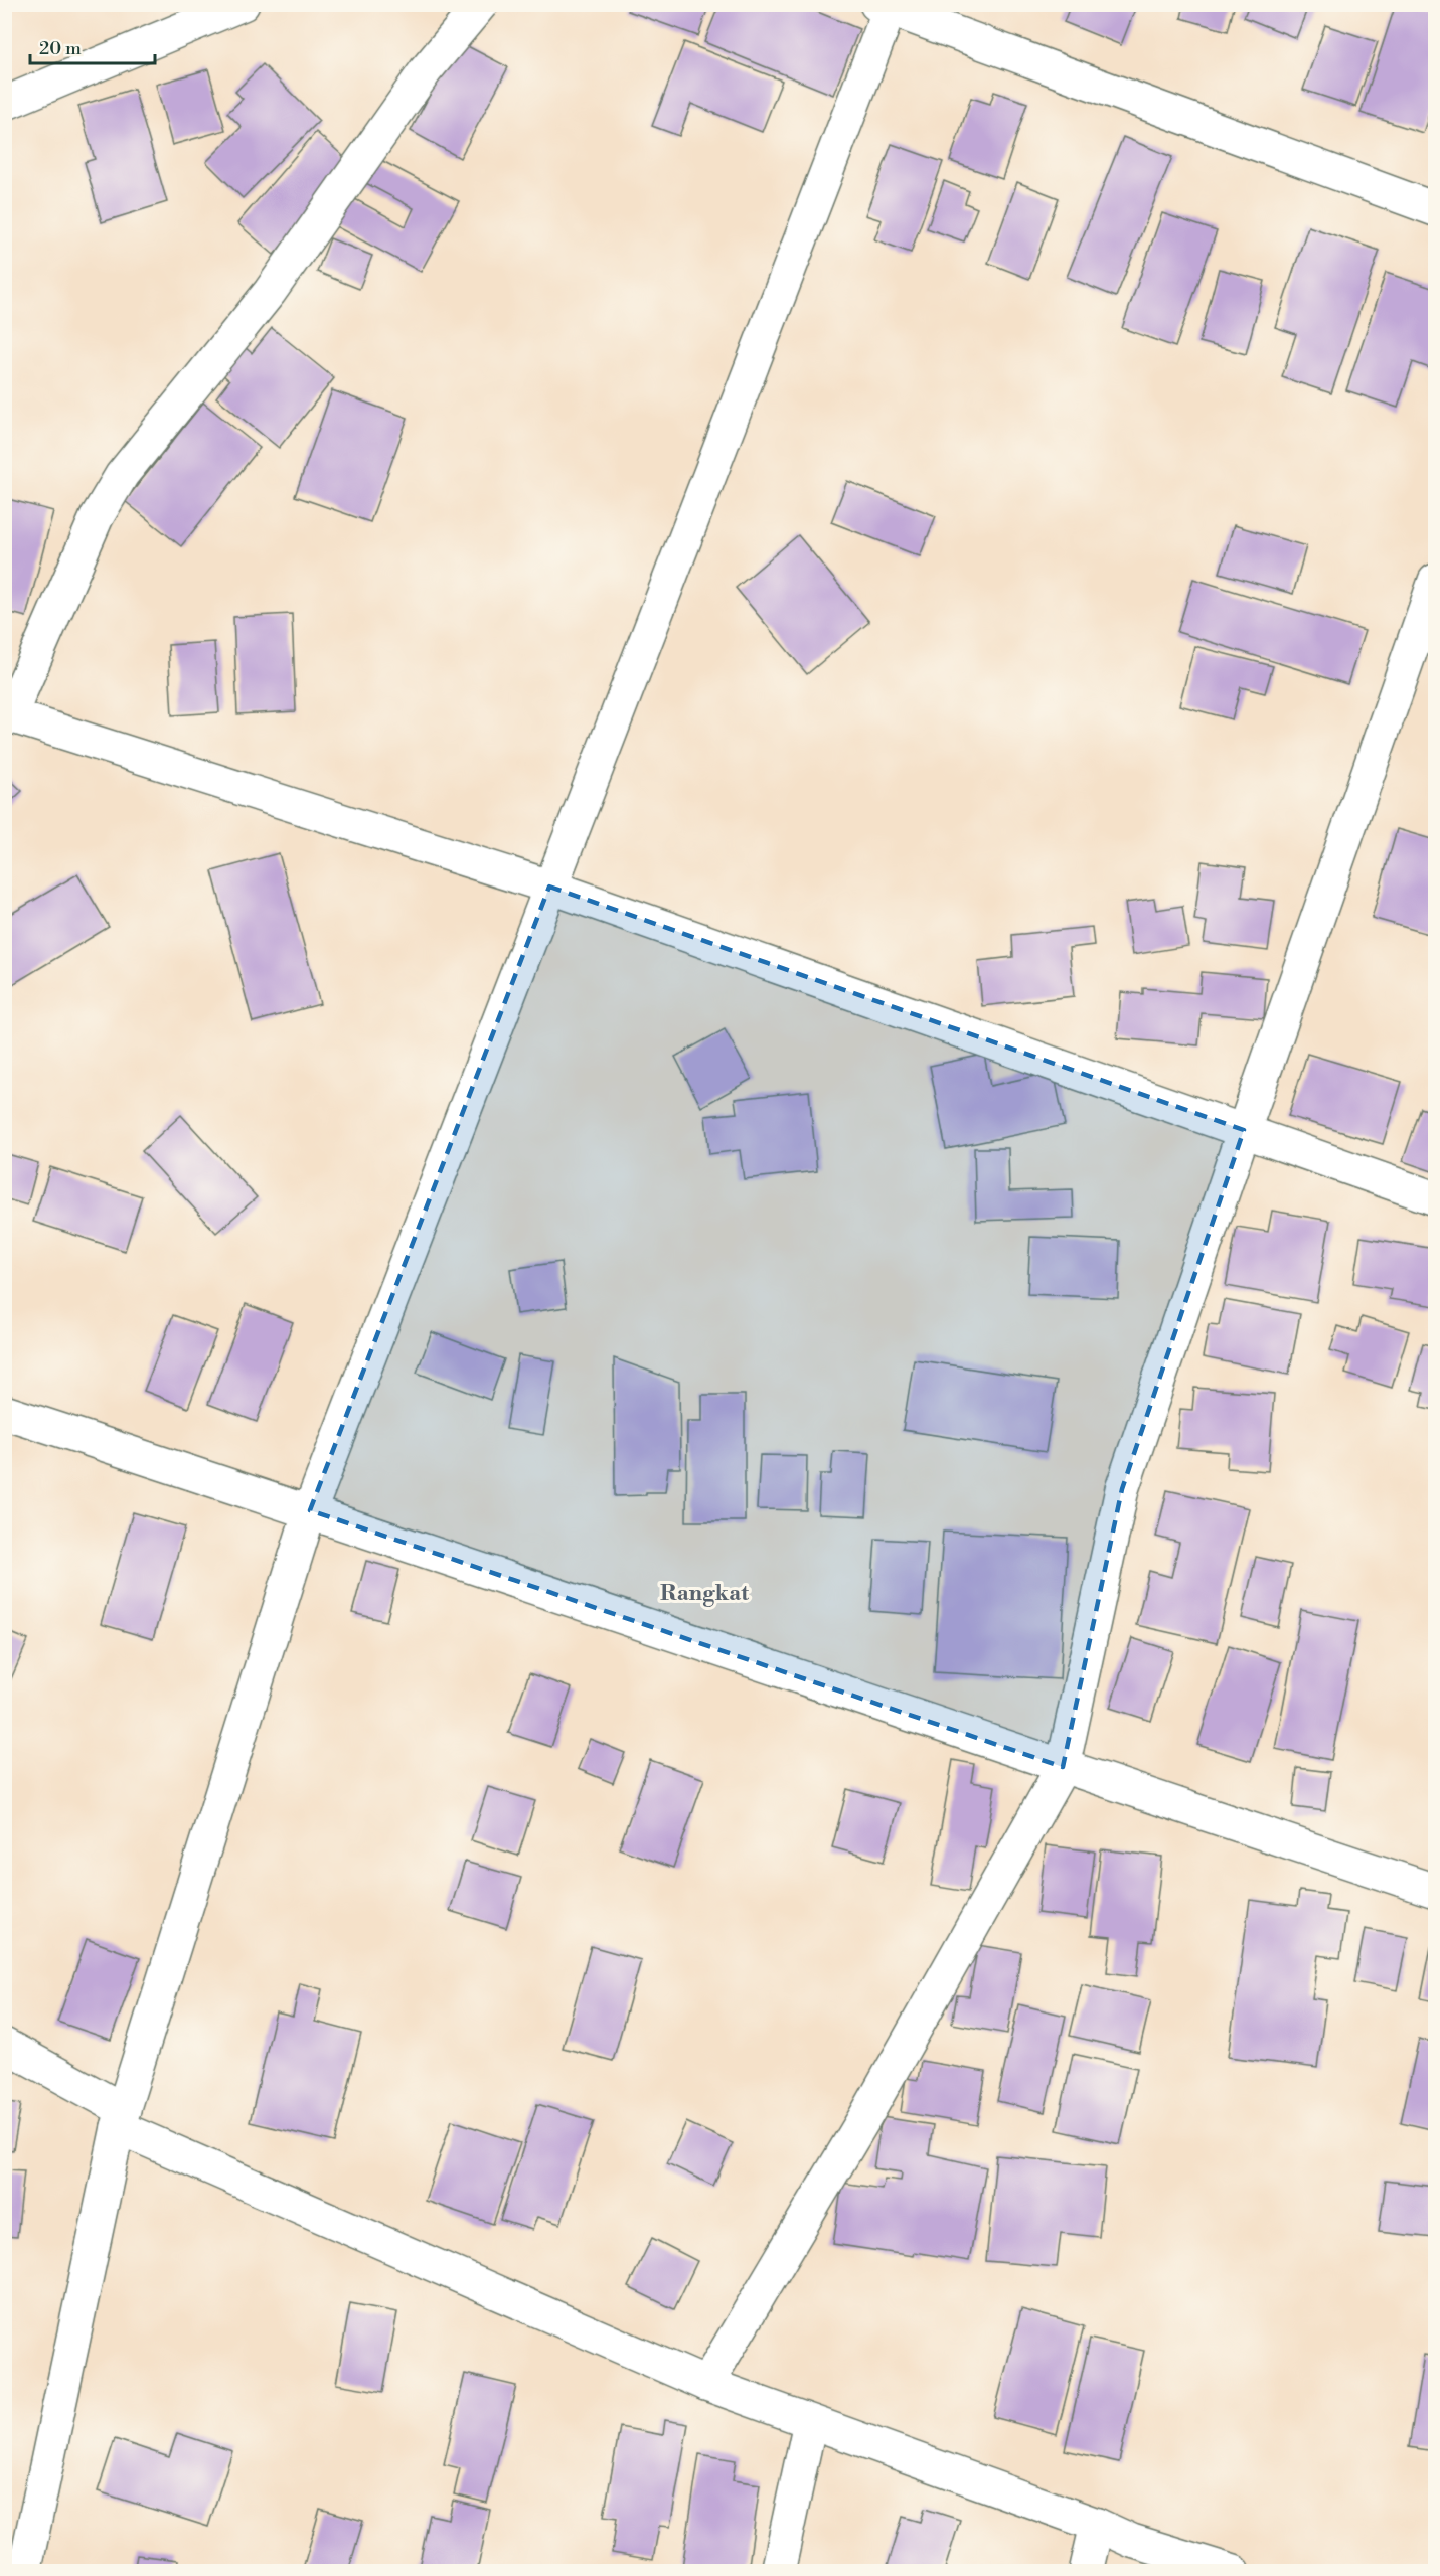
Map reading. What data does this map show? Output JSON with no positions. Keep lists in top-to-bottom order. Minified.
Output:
{"districts":["Rangkat"],"scale_bar":"20 m"}
